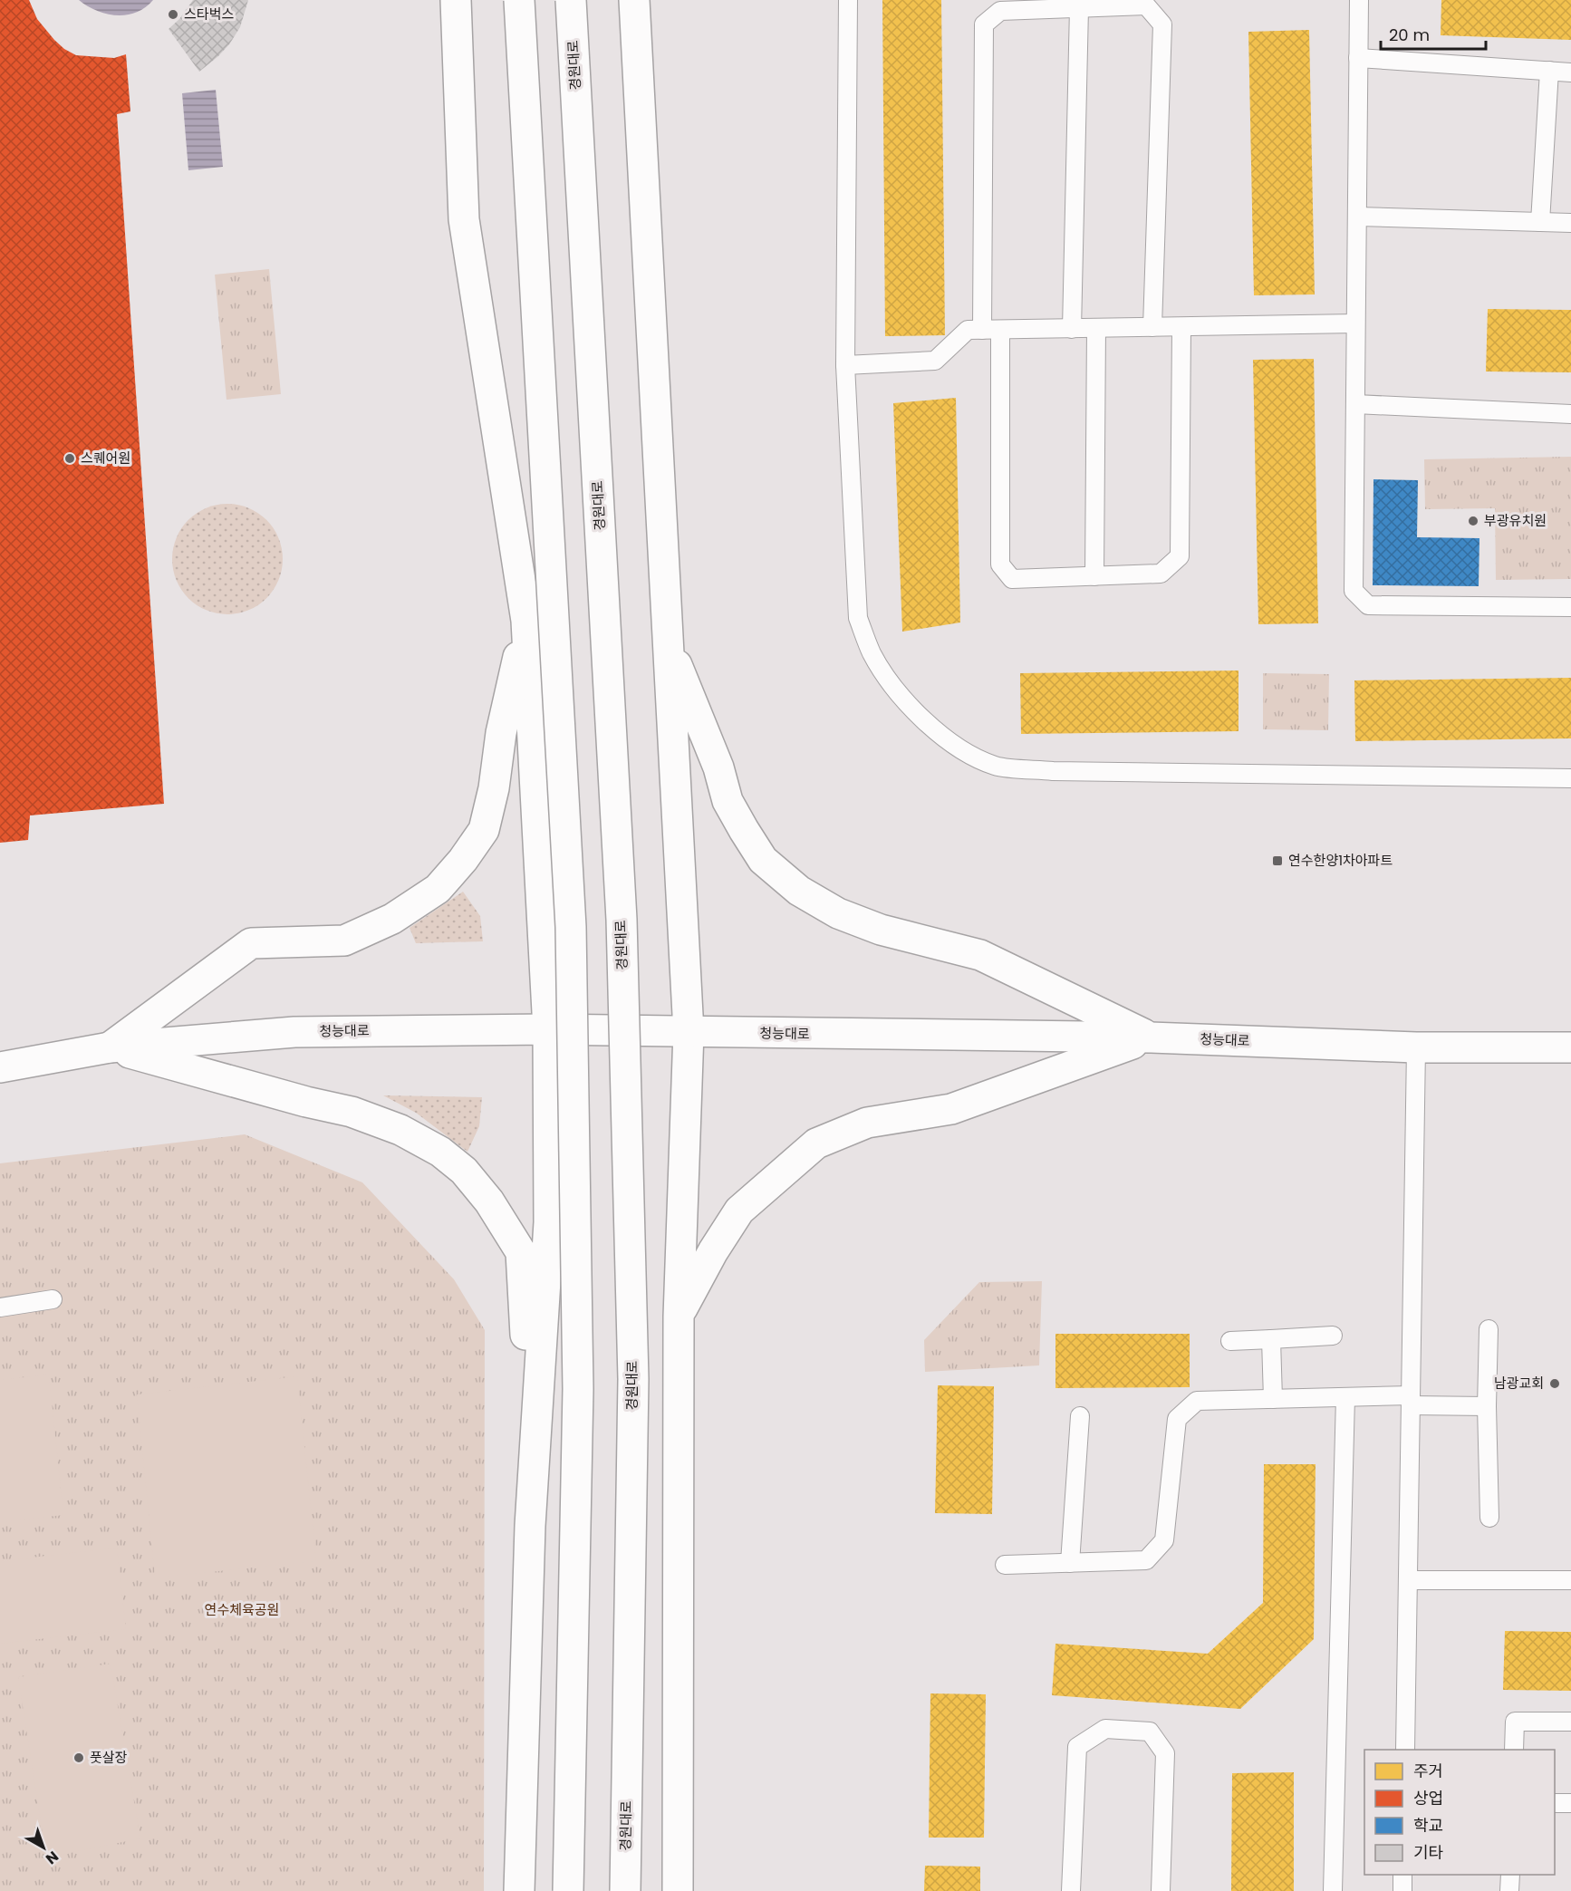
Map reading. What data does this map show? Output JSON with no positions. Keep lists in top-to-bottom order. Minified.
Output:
{"streets":{"main road":["경원대로","청능대로"]},"parks":["연수체육공원"],"places":{"other":["스타벅스","스퀘어원","부광유치원","남광교회","풋살장"],"transit":["연수한양1차아파트"]},"legend":["주거","상업","학교","기타"],"scale_bar":"20 m","north":"bottom right"}
